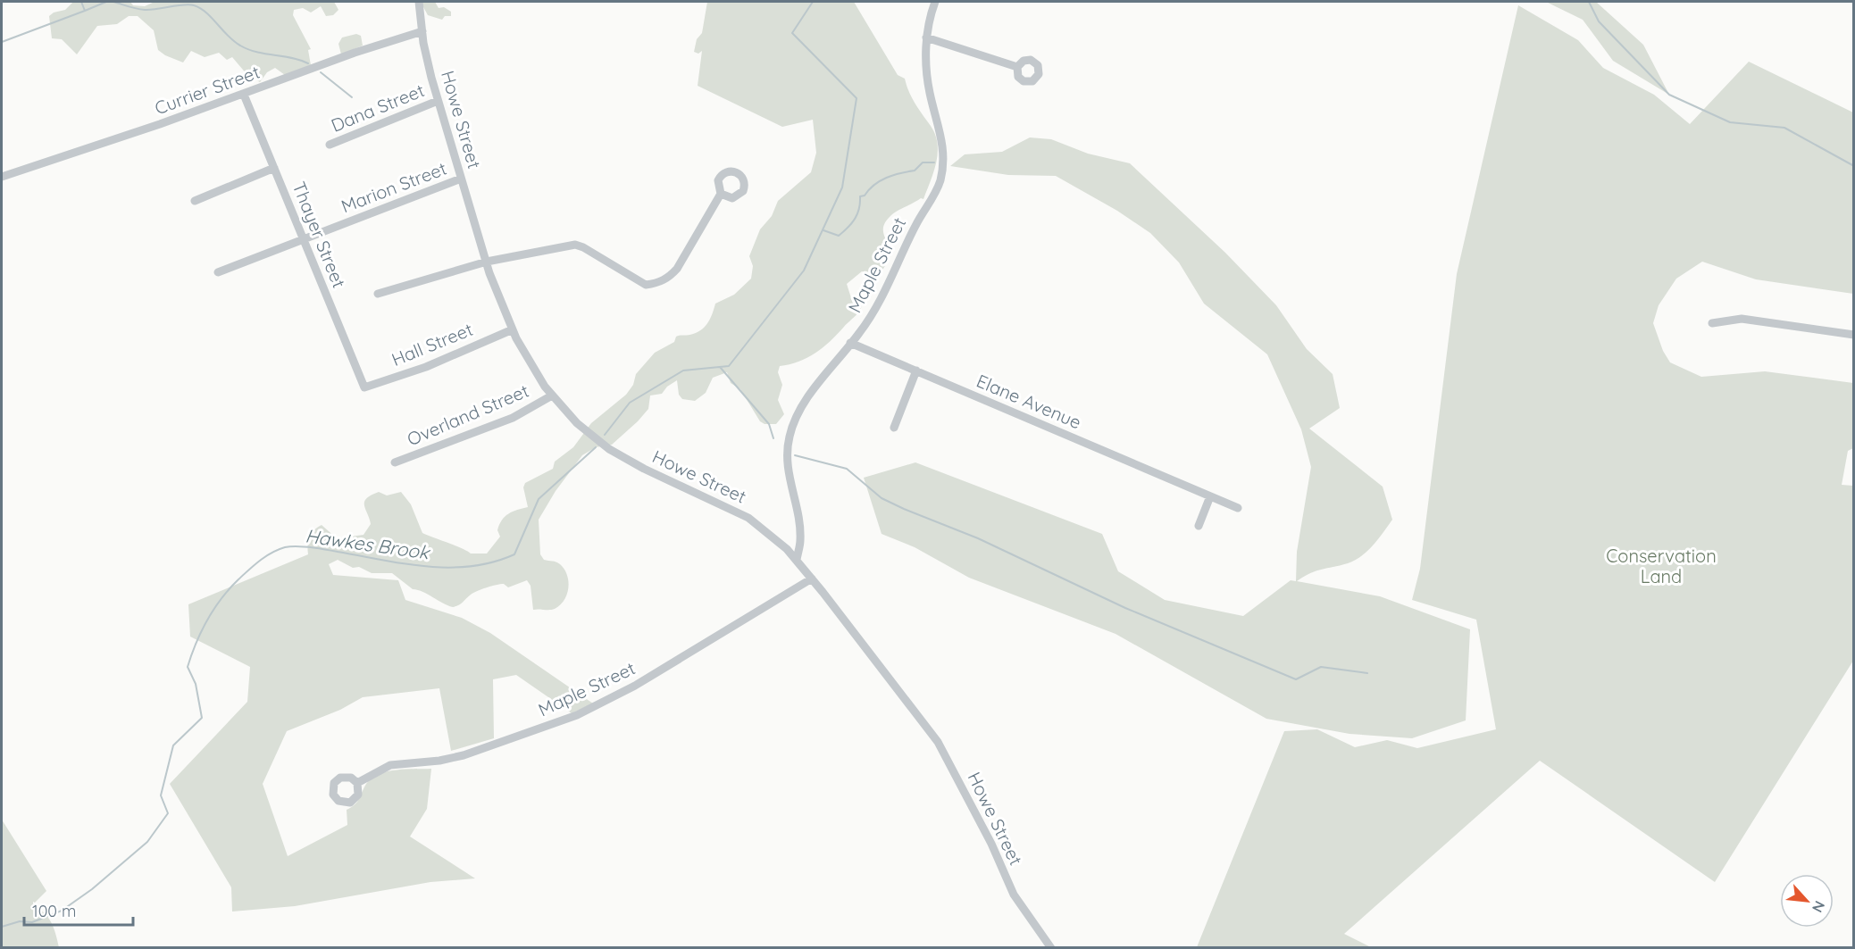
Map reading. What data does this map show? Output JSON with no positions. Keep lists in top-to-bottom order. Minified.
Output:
{"streets":{"street":["Currier Street","Dana Street","Howe Street","Marion Street","Thayer Street","Maple Street","Hall Street","Elane Avenue","Overland Street"]},"crossings":[["Currier Street","Howe Street"],["Currier Street","Thayer Street"],["Dana Street","Howe Street"],["Howe Street","Marion Street"],["Howe Street","Maple Street"],["Howe Street","Hall Street"],["Howe Street","Overland Street"],["Marion Street","Thayer Street"],["Thayer Street","Hall Street"],["Maple Street","Elane Avenue"]],"water":["Hawkes Brook"],"parks":["Conservation Land"],"scale_bar":"100 m","north":"bottom right"}
